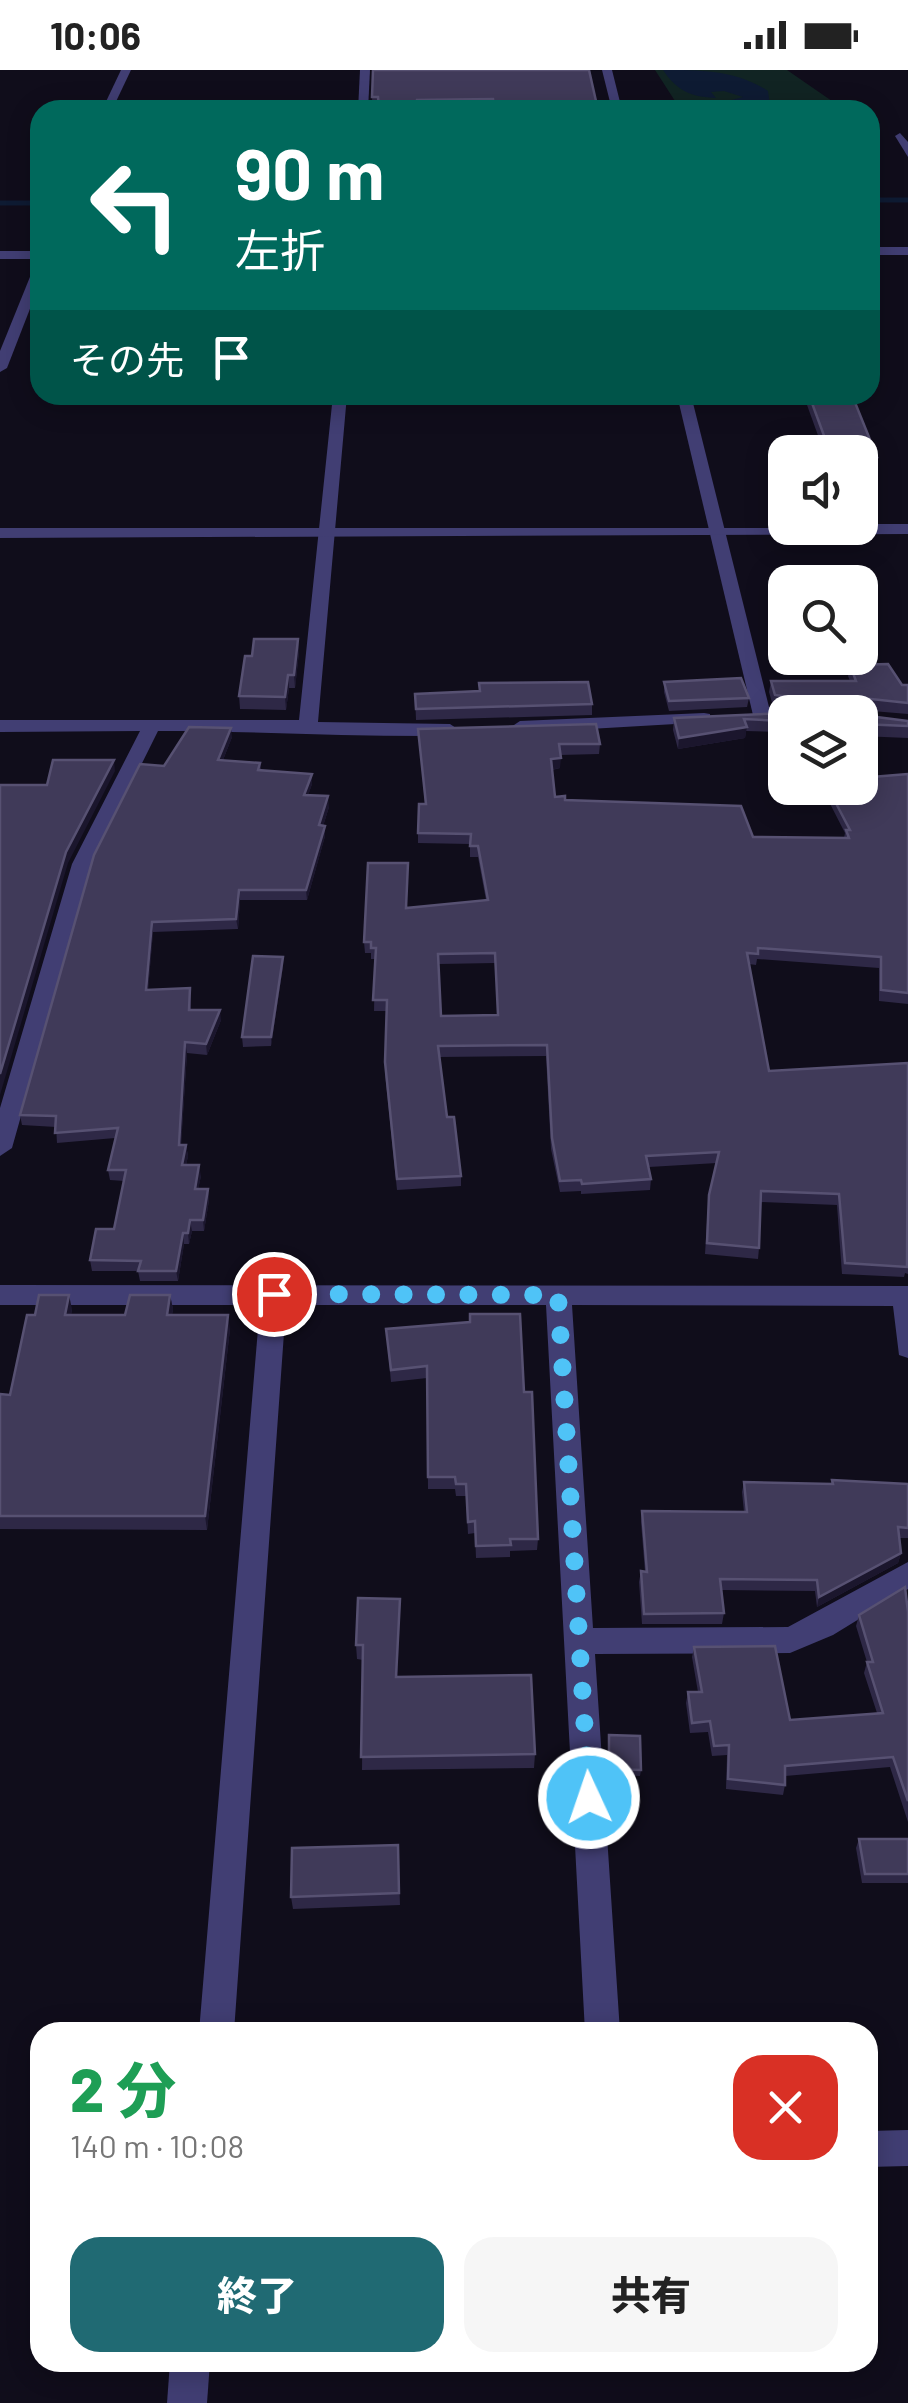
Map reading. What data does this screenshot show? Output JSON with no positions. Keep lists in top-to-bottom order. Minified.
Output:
{"page":{"status":"10:06","turn":["90 m","左折"],"then":"その先","heading":["2 分","140 m · 10:08"],"buttons":["終了","共有"]}}
